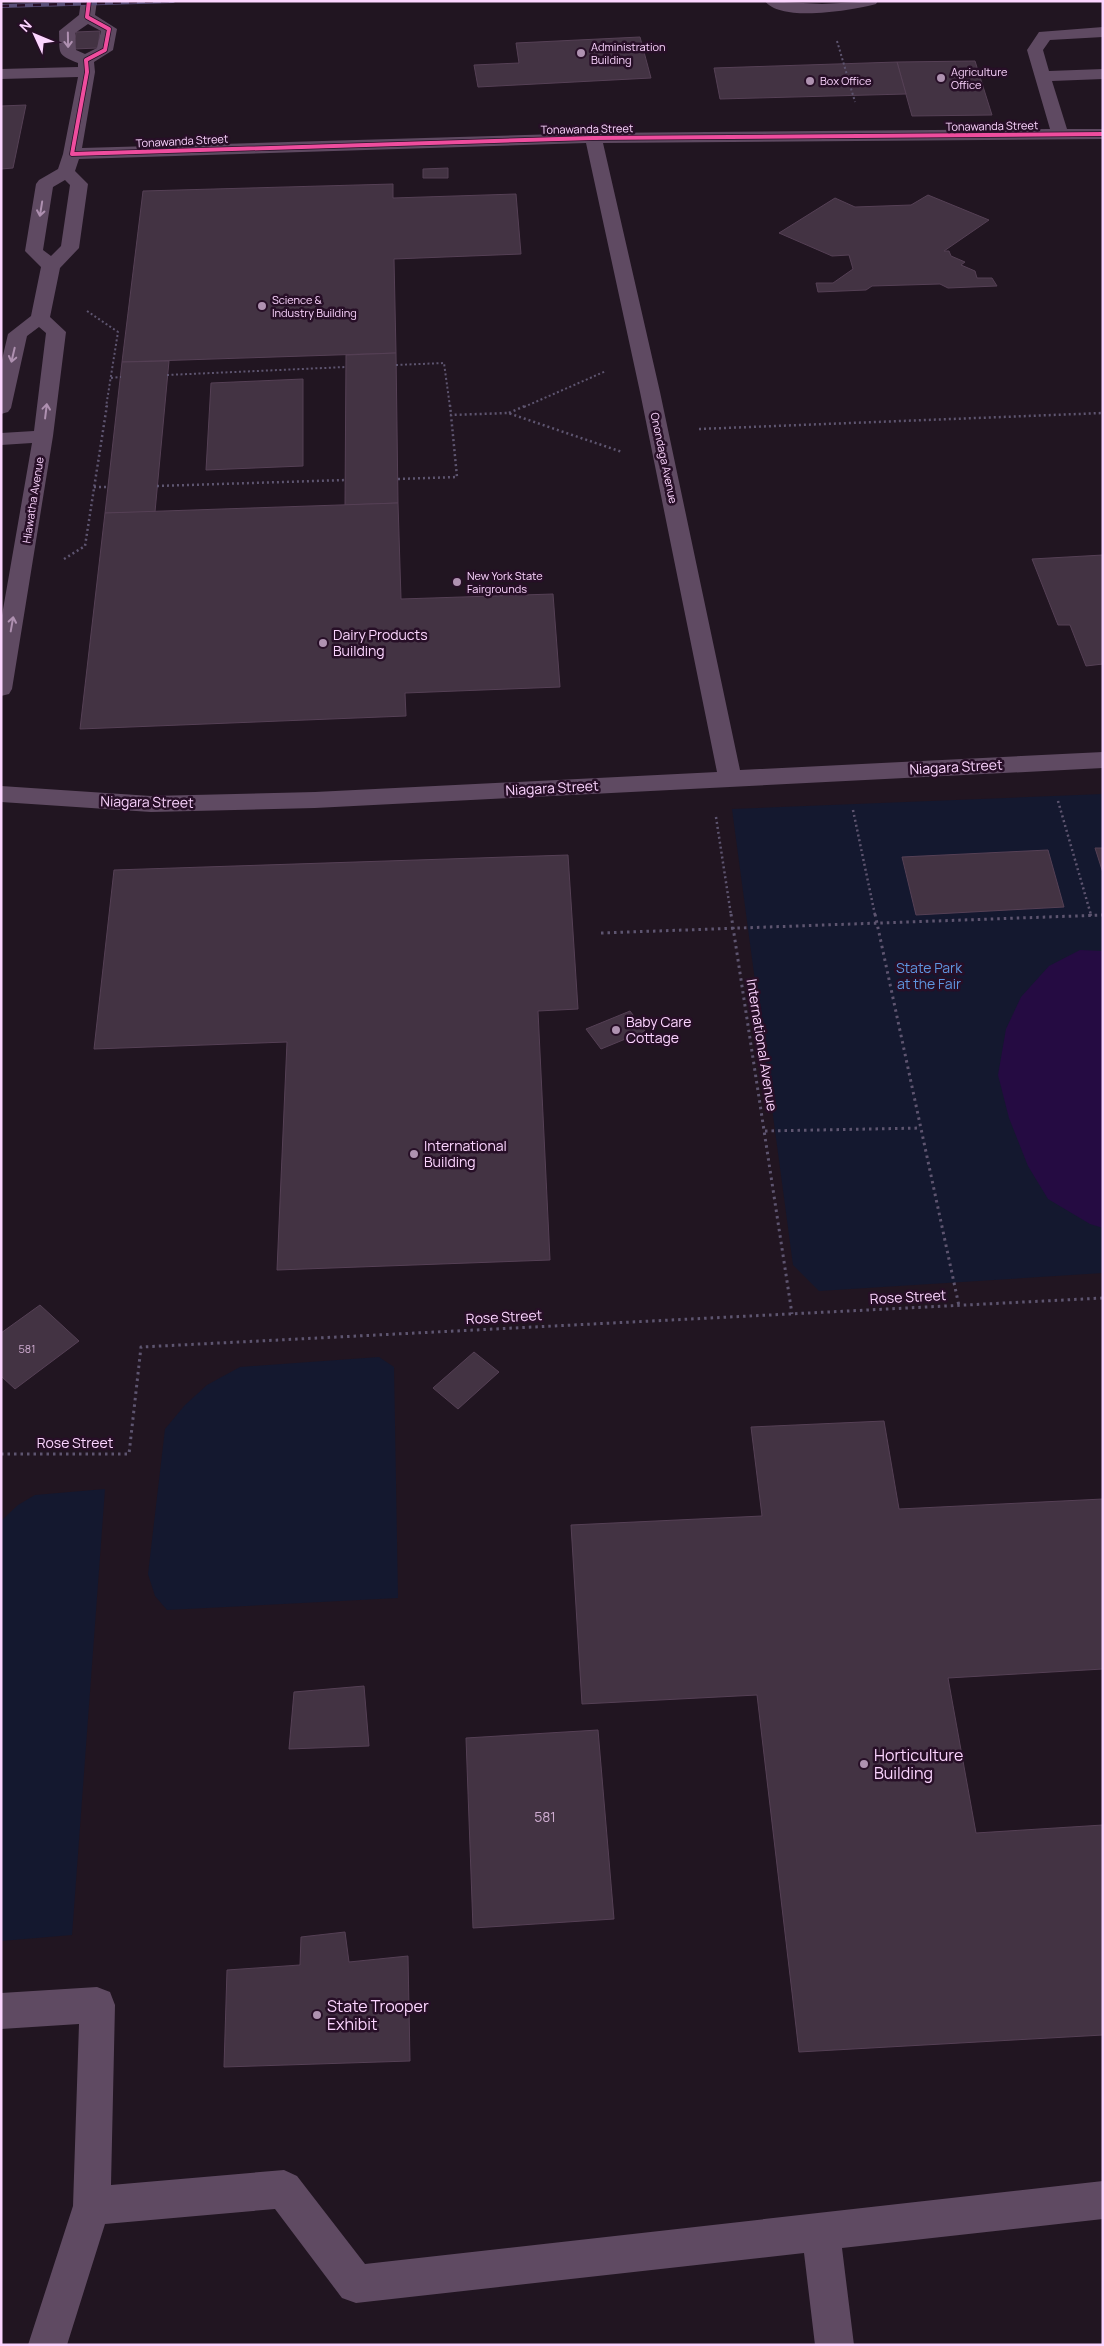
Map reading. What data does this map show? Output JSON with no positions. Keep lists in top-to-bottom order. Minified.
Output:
{"streets":{"lane":["Tonawanda Street","Onondaga Avenue","Hiawatha Avenue","Niagara Street"],"path":["International Avenue","Rose Street"]},"crossings":[["Tonawanda Street","Onondaga Avenue"],["Onondaga Avenue","Niagara Street"],["Onondaga Avenue","International Avenue"],["Niagara Street","International Avenue"],["International Avenue","Rose Street"]],"one_way":["Hiawatha Avenue"],"parks":["State Park at the Fair"],"places":["Administration Building","Agriculture Office","Box Office","Science & Industry Building","New York State Fairgrounds","Dairy Products Building","Baby Care Cottage","International Building","Horticulture Building","State Trooper Exhibit"],"house_numbers":["581","581"],"north":"top left"}
